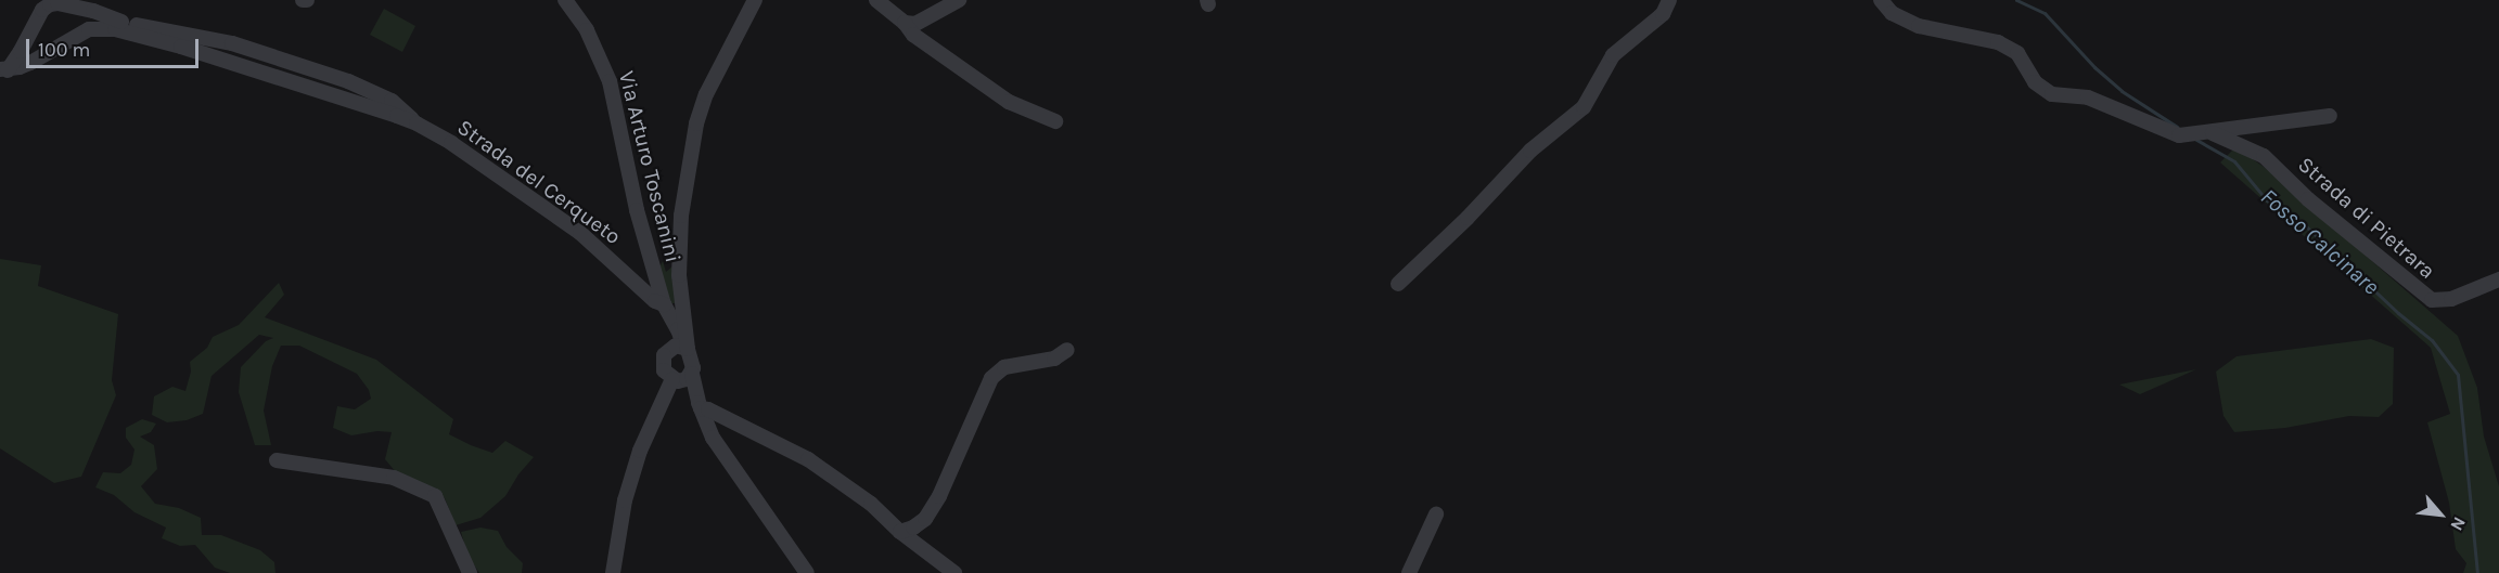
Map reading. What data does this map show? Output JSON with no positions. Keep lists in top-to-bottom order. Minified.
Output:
{"streets":{"street":["Via Arturo Toscanini","Strada del Cerqueto","Strada di Pietrara"]},"crossings":[["Via Arturo Toscanini","Strada del Cerqueto"]],"water":["Fosso Calcinare"],"scale_bar":"100 m","north":"bottom right"}
